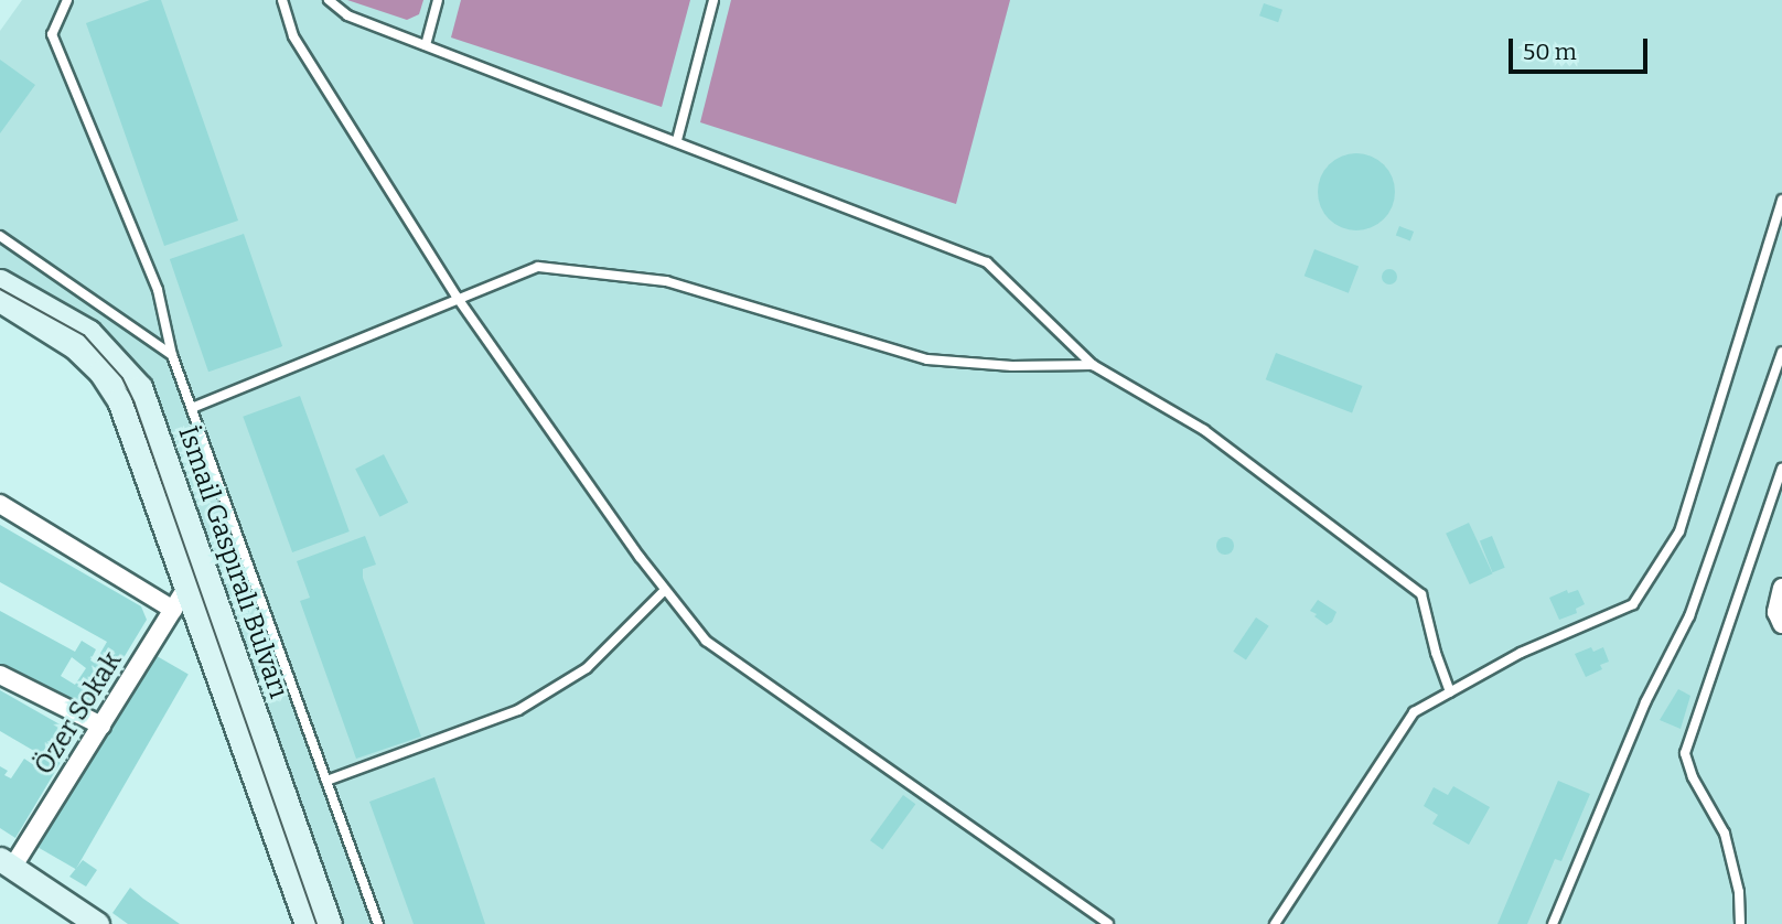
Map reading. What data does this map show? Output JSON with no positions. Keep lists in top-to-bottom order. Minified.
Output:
{"streets":{"main road":["İsmail Gaspıralı Bulvarı"],"street":["Özer Sokak"]},"scale_bar":"50 m"}
